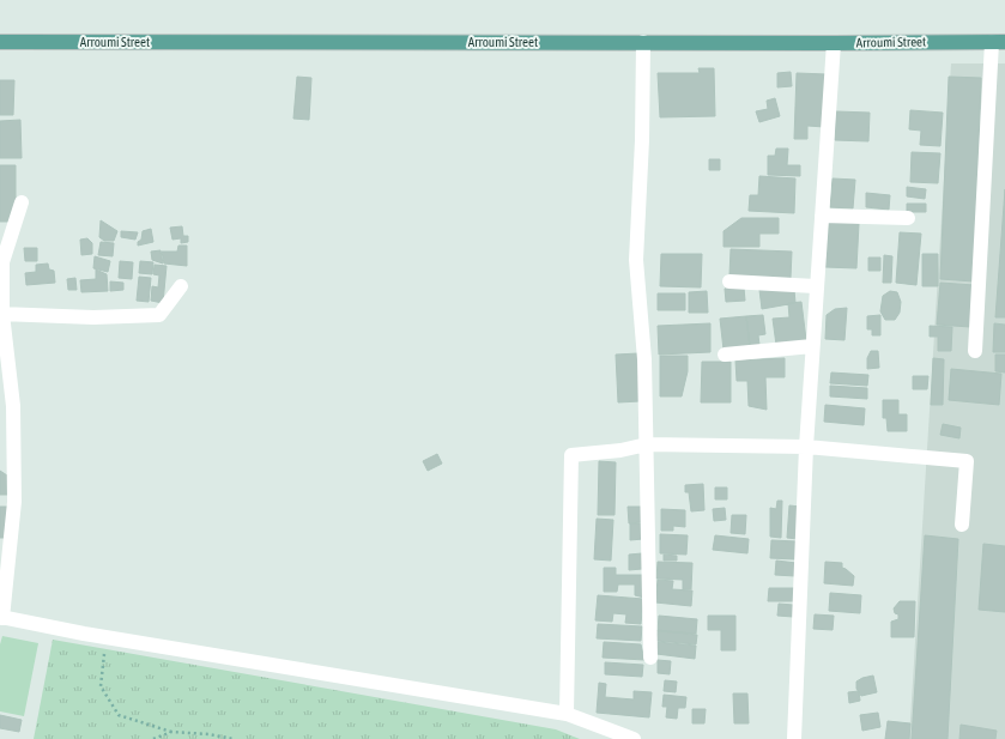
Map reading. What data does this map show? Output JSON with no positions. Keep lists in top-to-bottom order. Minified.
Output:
{"streets":{"main road":["Arroumi Street"]}}
